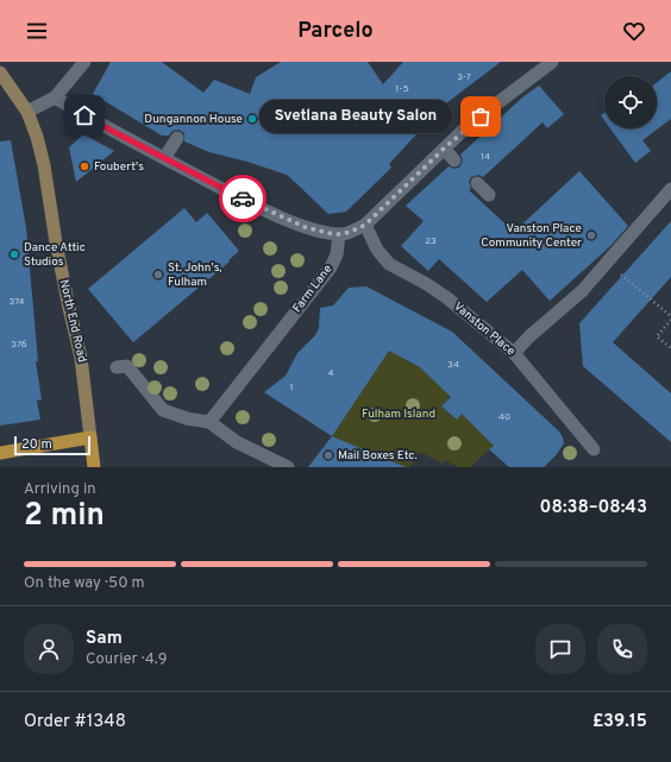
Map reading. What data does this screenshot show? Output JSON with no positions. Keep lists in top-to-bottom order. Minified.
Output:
{"streets":{"main road":["North End Road"],"street":["Farm Lane","Vanston Place"]},"parks":["Fulham Island"],"places":["Svetlana Beauty Salon","Dungannon House","Foubert's","Vanston Place Community Center","Dance Attic Studios","St. John's, Fulham","Mail Boxes Etc."],"house_numbers":["3-7","1-5","14","23","374","376","34","4","1","40"],"scale_bar":"20 m","page":{"header":"Parcelo","bubble":"Svetlana Beauty Salon","scale":"20 m","heading":["2 min","Arriving in","08:38–08:43"],"panel":["Sam","Courier · 4.9","Order #1348","£39.15"],"bar":"On the way · 50 m"}}
